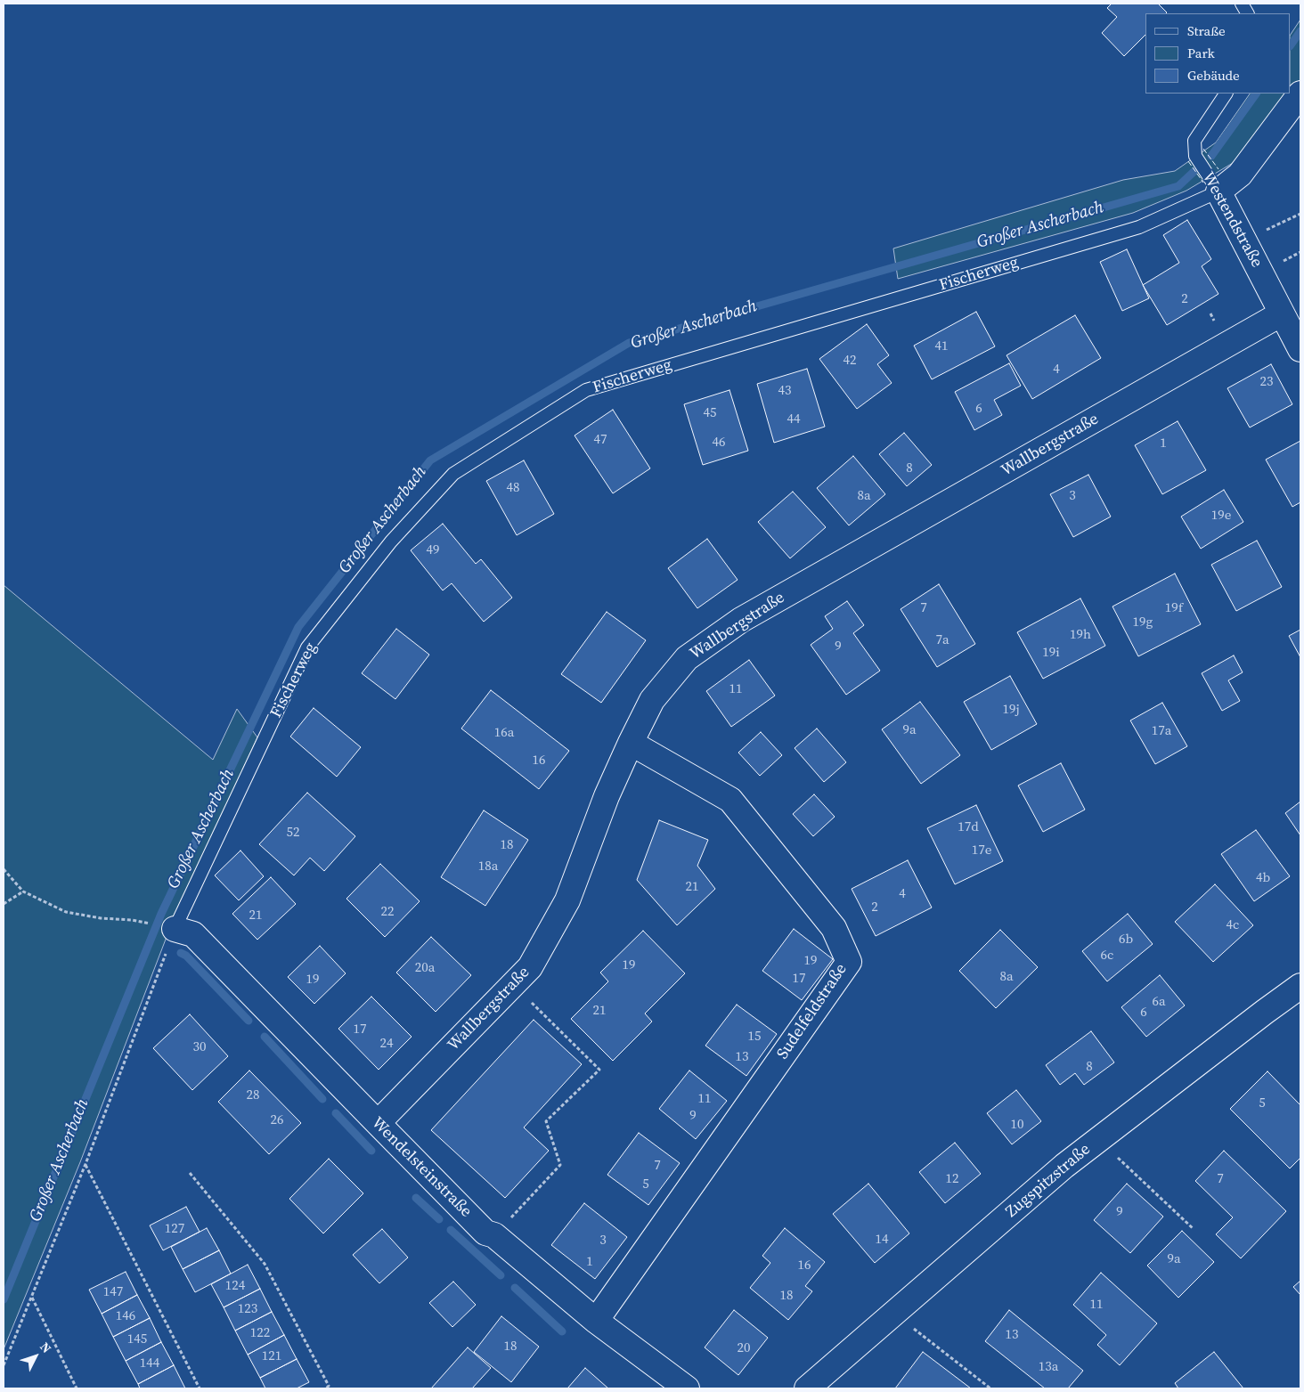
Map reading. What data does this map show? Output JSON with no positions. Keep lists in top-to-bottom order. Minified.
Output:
{"streets":{"street":["Westendstraße","Fischerweg","Wallbergstraße","Sudelfeldstraße","Wendelsteinstraße","Zugspitzstraße"]},"crossings":[["Westendstraße","Fischerweg"],["Westendstraße","Wallbergstraße"],["Fischerweg","Wendelsteinstraße"],["Wallbergstraße","Sudelfeldstraße"],["Wallbergstraße","Wendelsteinstraße"],["Sudelfeldstraße","Wendelsteinstraße"]],"water":["Großer Ascherbach"],"house_numbers":["2","41","42","4","23","43","6","45","44","47","46","1","8","48","8a","3","19e","49","7","19f","19g","19h","7a","9","19i","11","19j","9a","17a","16a","16","17d","52","18","17e","18a","4b","21","4","2","22","21","4c","6b","6c","19","19","20a","8a","17","19","6a","21","6","17","15","24","30","13","8","28","11","5","9","26","10","7","12","7","5","9","127","14","3","9a","1","16","124","147","18","11","123","146","122","13","145","18","20","121","144","13a"],"legend":["Straße","Park","Gebäude"],"north":"top right"}
